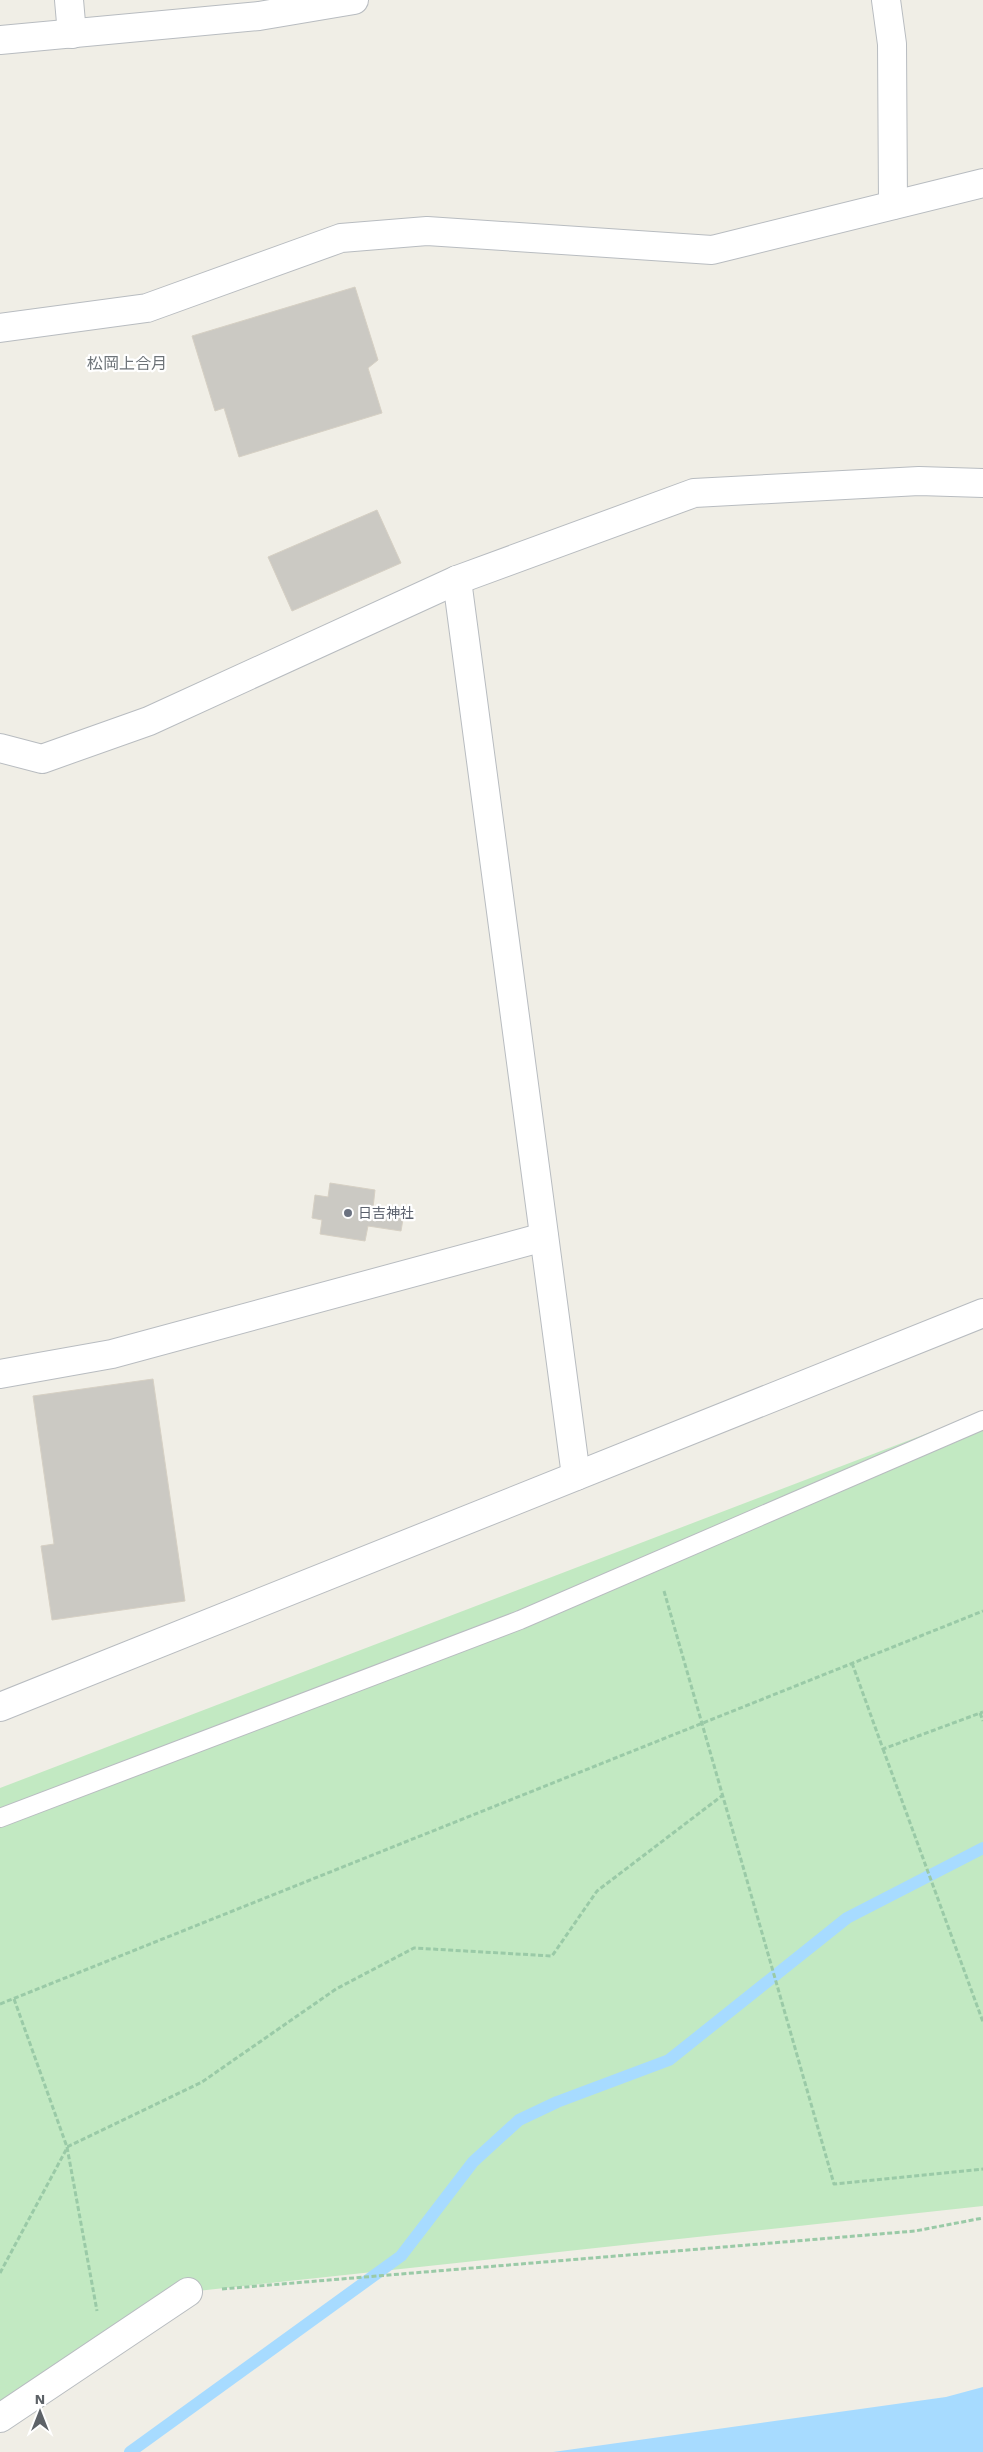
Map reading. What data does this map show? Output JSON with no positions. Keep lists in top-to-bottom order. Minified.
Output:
{"districts":["松岡上合月"],"places":["日吉神社"],"north":"top"}
